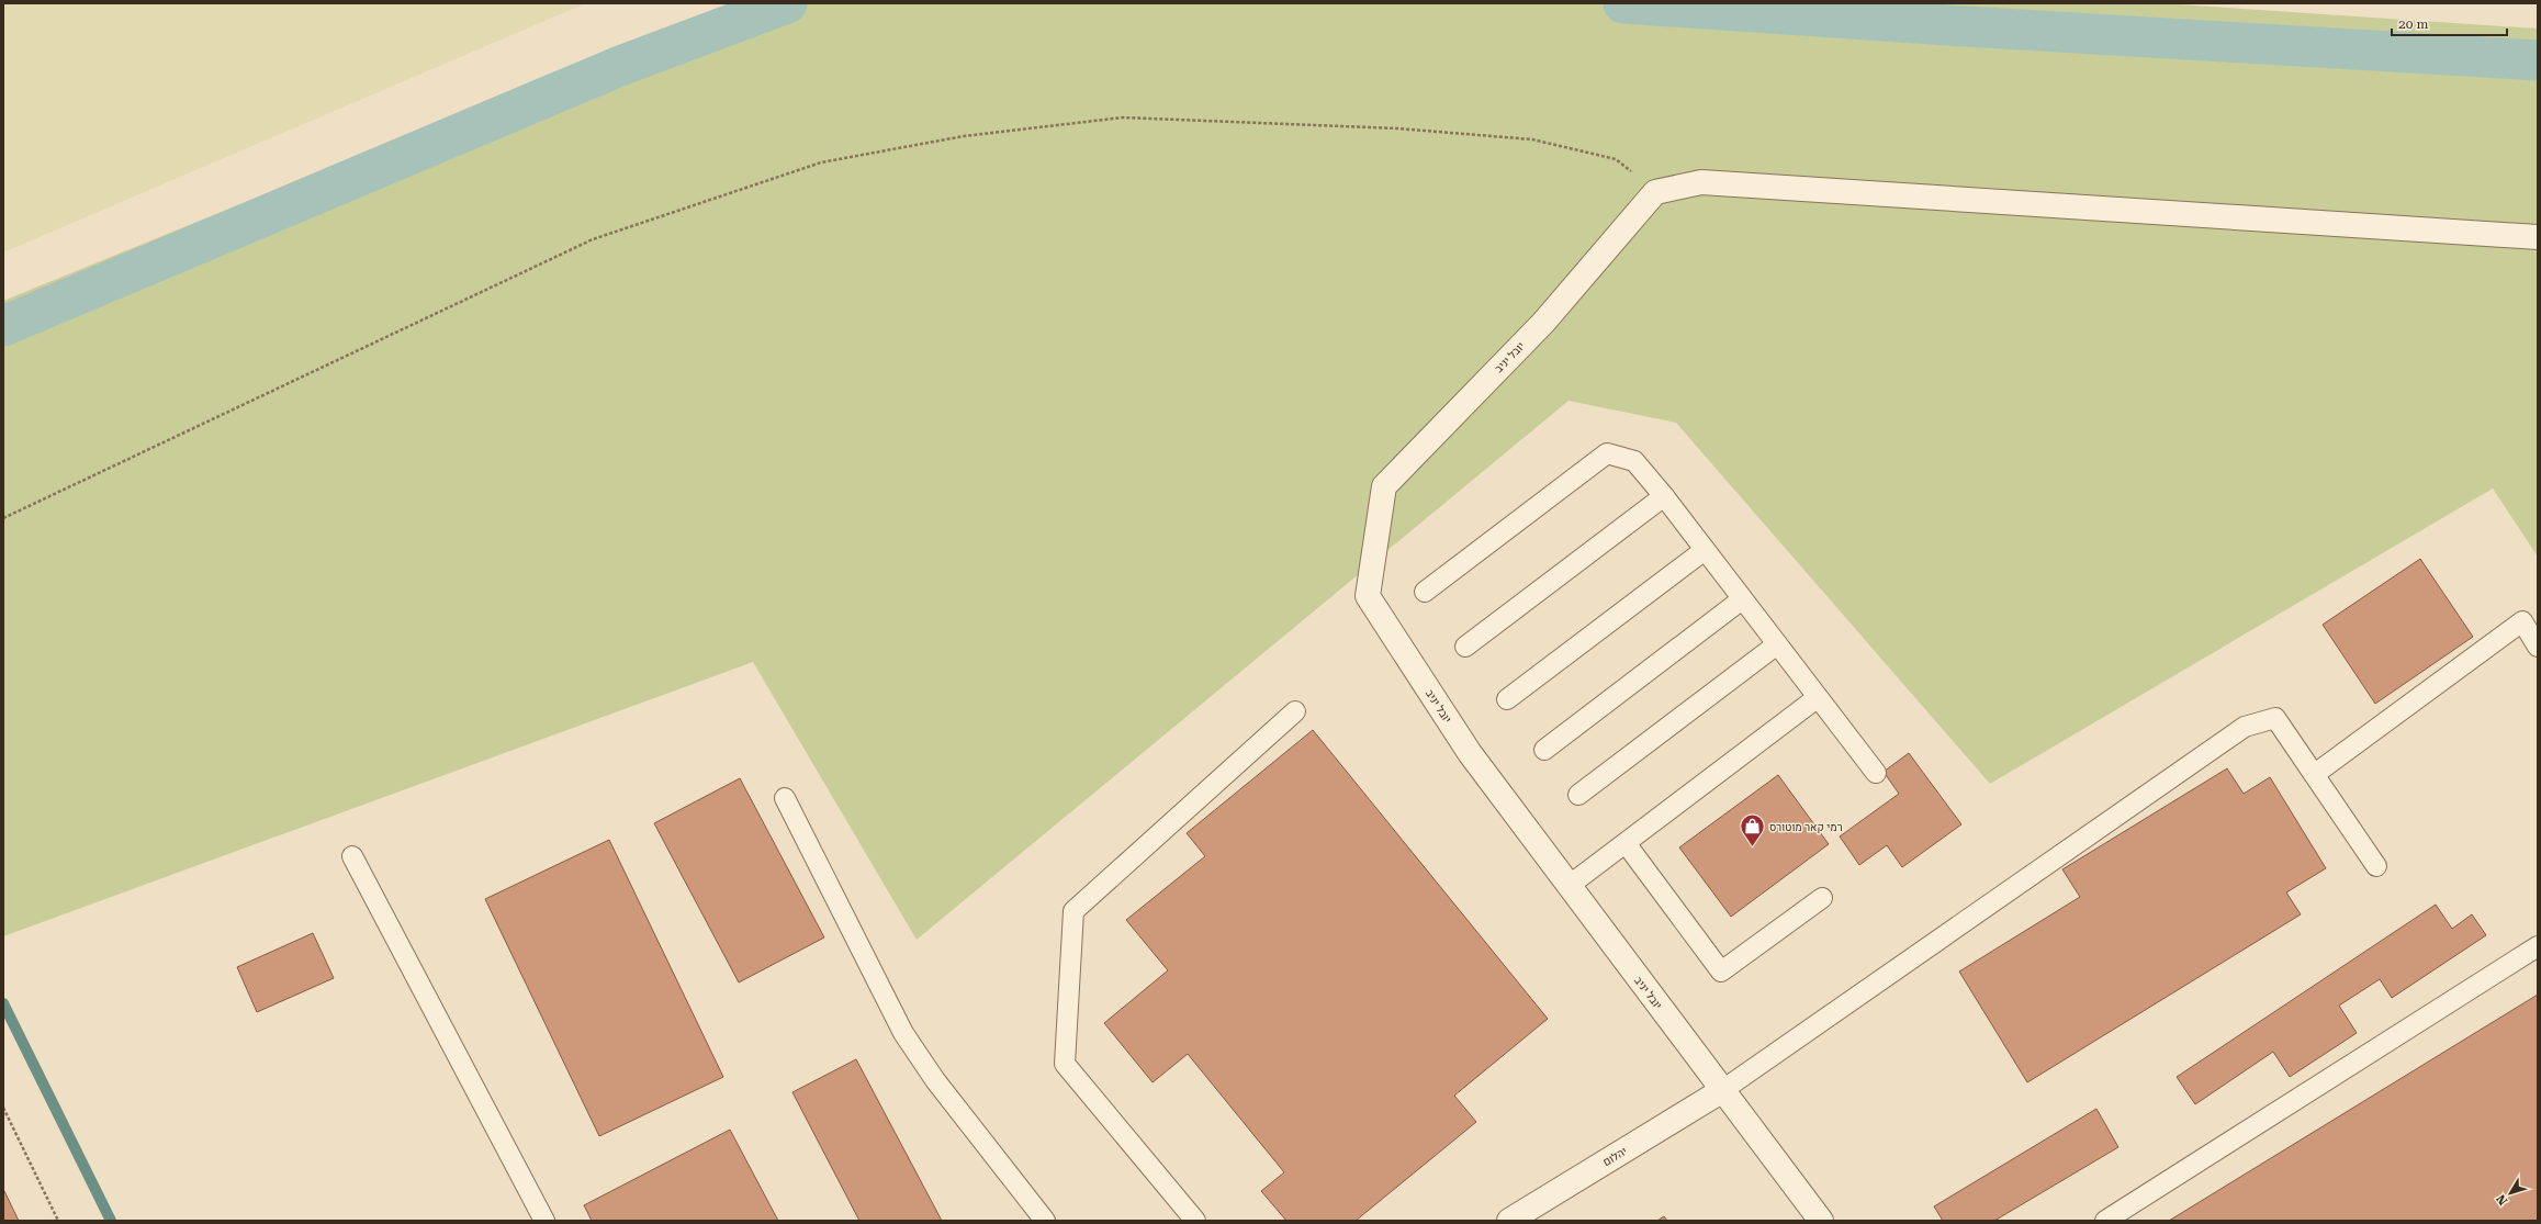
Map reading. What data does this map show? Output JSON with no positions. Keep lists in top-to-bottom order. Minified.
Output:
{"streets":{"street":["יובל יניב","יהלום"]},"crossings":[["יובל יניב","יהלום"]],"places":{"shop":["רמי קאר מוטורס"]},"scale_bar":"20 m","north":"bottom left"}
